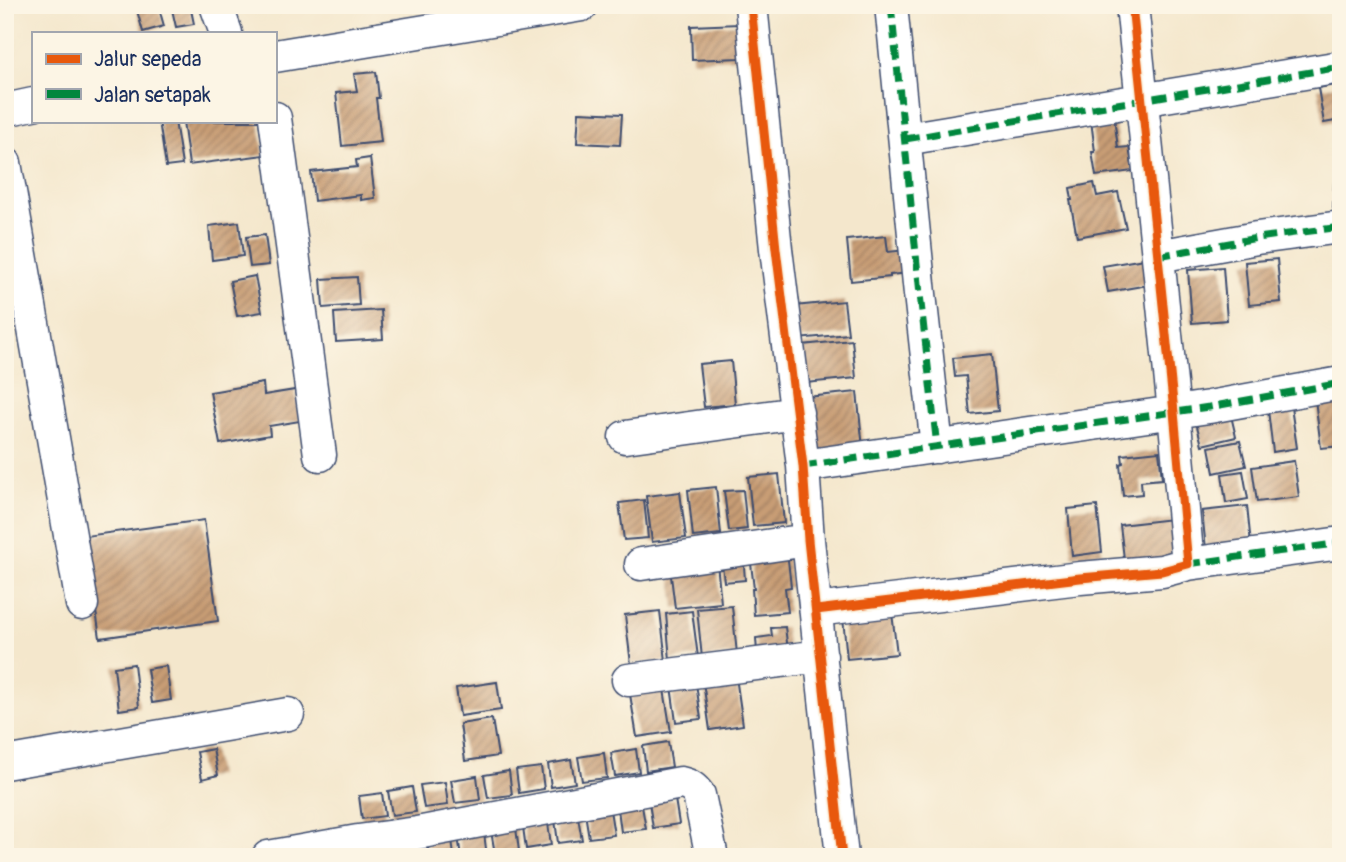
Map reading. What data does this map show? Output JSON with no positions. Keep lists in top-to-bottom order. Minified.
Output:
{"legend":["Jalur sepeda","Jalan setapak"]}
